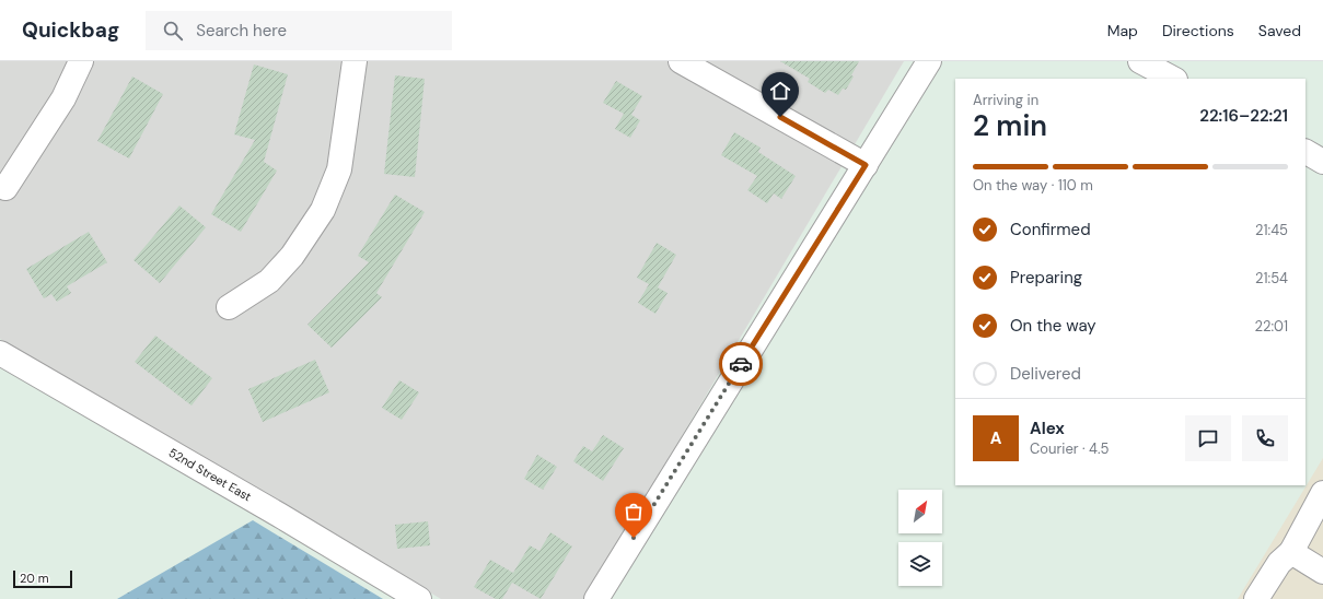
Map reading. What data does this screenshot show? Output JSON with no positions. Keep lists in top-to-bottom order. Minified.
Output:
{"streets":{"street":["52nd Street East"]},"scale_bar":"20 m","north":"top right","page":{"header":"Quickbag","search":"Search here","nav":["Map","Directions","Saved"],"heading":["2 min","Arriving in","22:16–22:21"],"panel":["Alex","Courier · 4.5"],"bar":"On the way · 110 m","list":[["Confirmed","21:45"],["Preparing","21:54"],["On the way","22:01"],"Delivered"],"round":"A","scale":"20 m"}}
